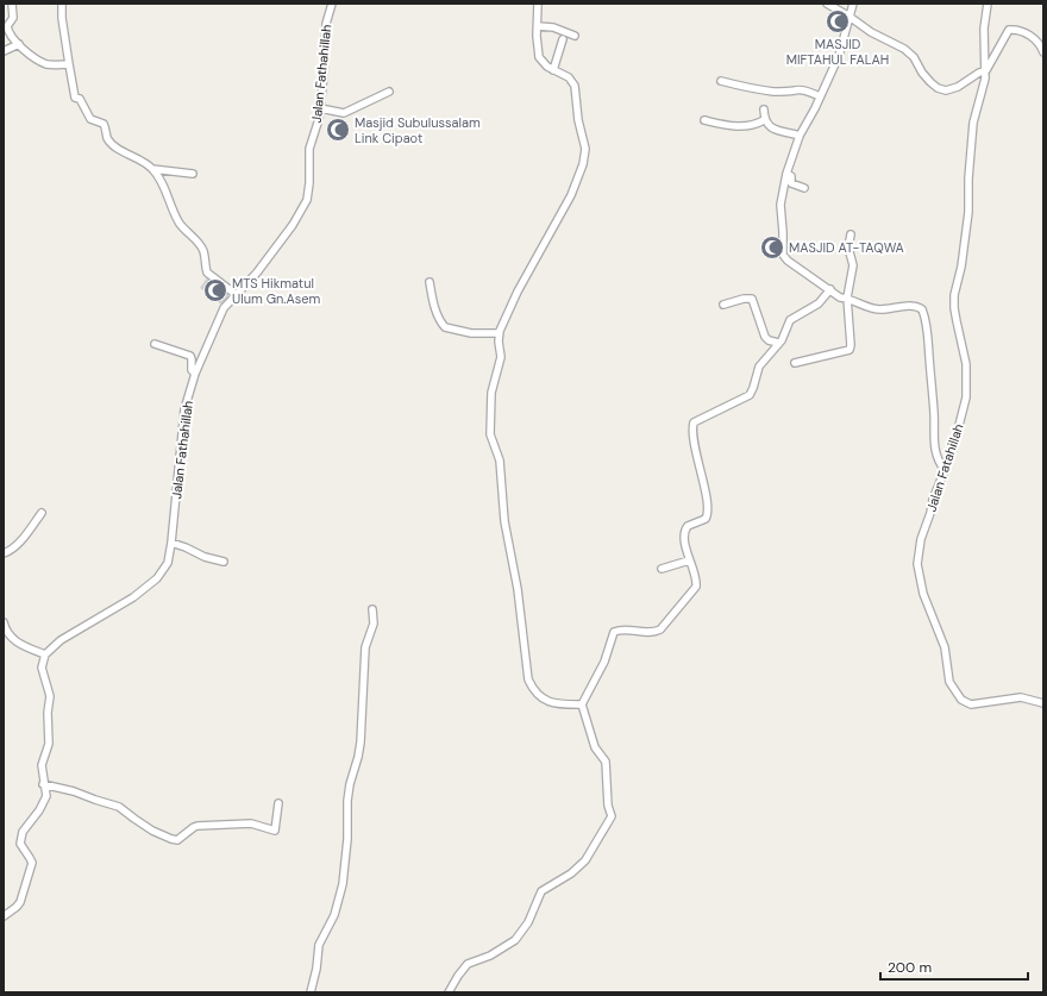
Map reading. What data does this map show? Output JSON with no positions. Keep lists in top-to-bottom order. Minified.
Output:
{"streets":{"street":["Jalan Fathahillah","Jalan Fatahillah"]},"places":{"mosque":["MASJID MIFTAHUL FALAH","Masjid Subulussalam Link Cipaot","MASJID AT-TAQWA","MTS Hikmatul Ulum Gn.Asem"]},"scale_bar":"200 m"}
